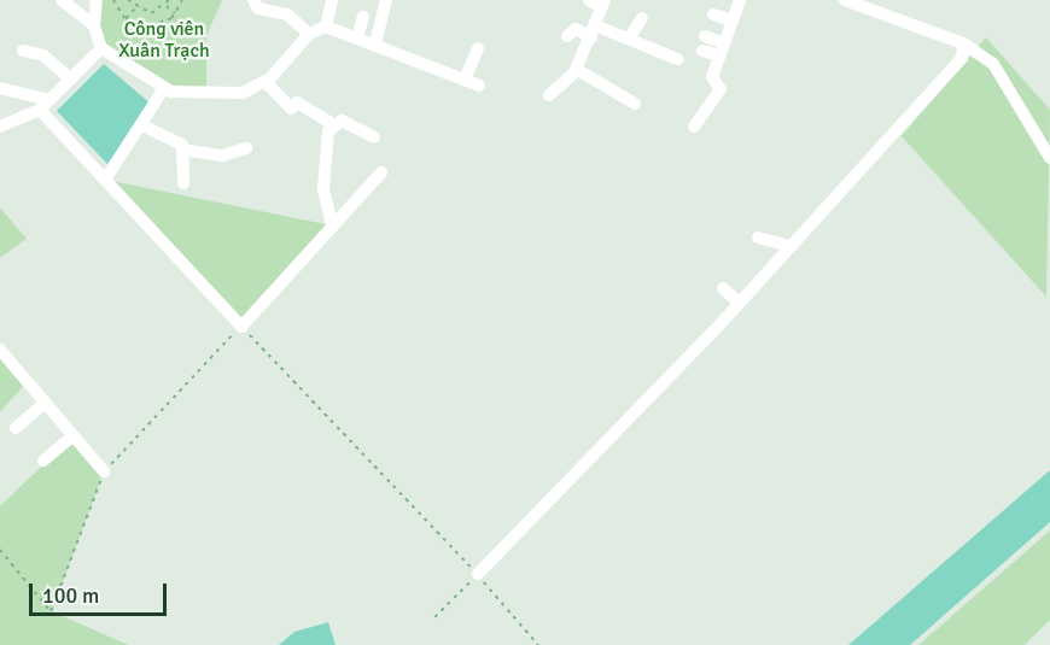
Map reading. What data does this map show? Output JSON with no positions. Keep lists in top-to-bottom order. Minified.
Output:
{"parks":["Công viên Xuân Trạch"],"scale_bar":"100 m"}
